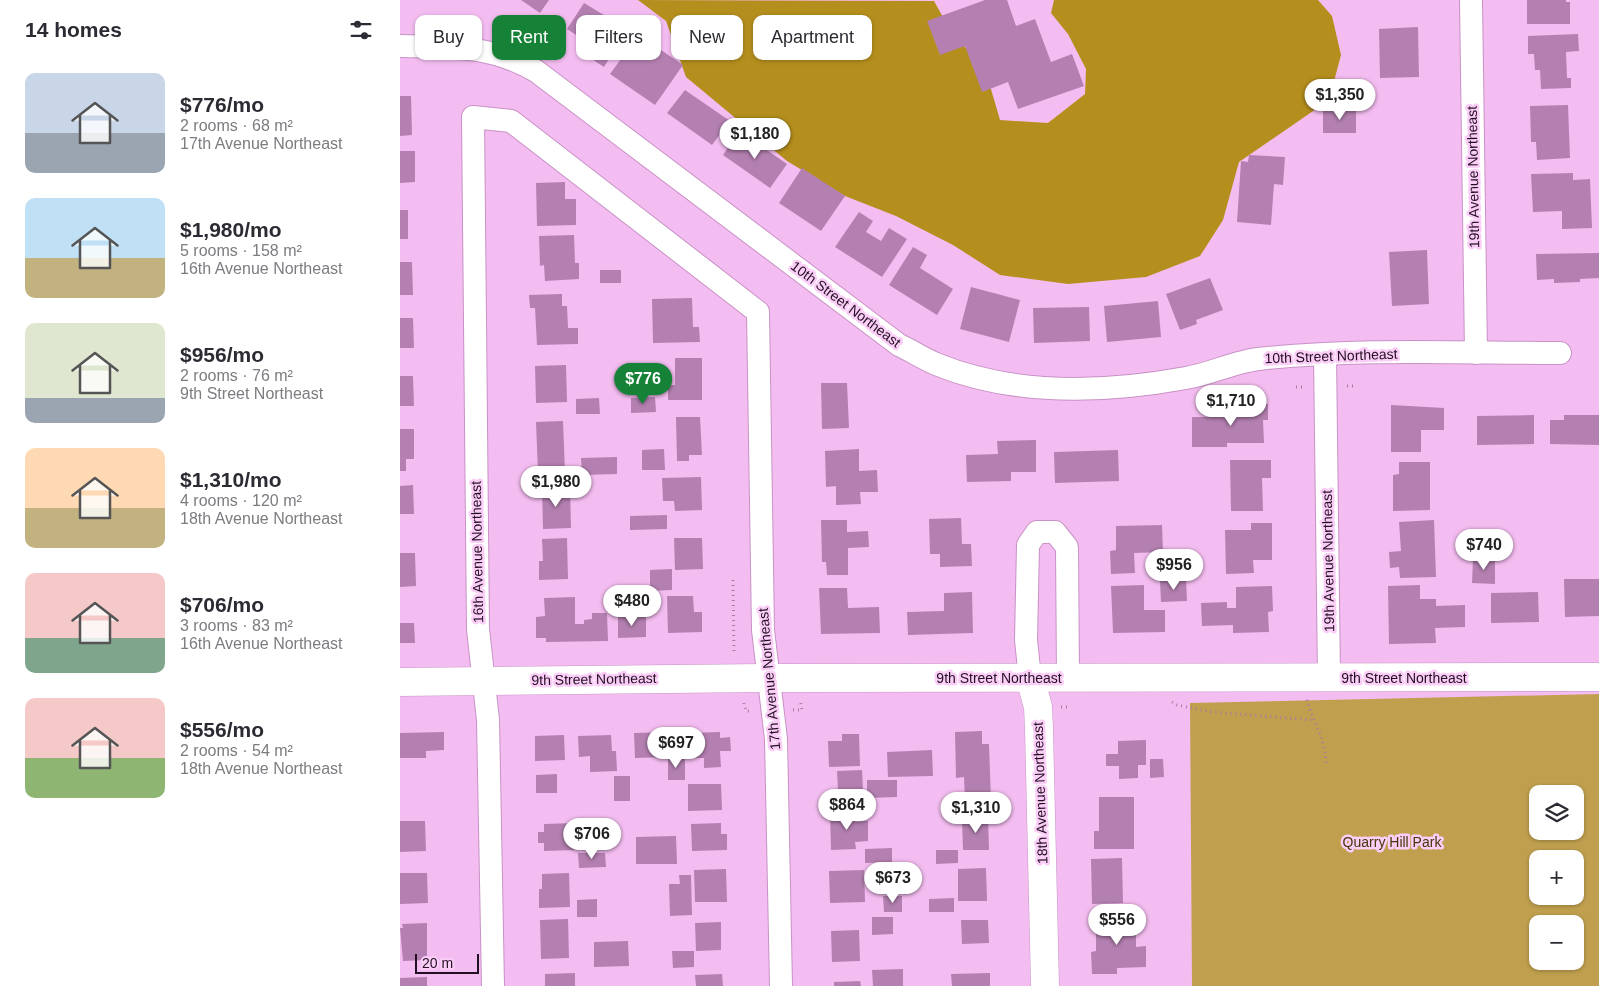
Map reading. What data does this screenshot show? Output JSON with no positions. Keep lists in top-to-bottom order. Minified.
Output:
{"streets":{"street":["19th Avenue Northeast","10th Street Northeast","16th Avenue Northeast","9th Street Northeast","17th Avenue Northeast","18th Avenue Northeast"]},"crossings":[["19th Avenue Northeast","10th Street Northeast"],["19th Avenue Northeast","9th Street Northeast"],["16th Avenue Northeast","9th Street Northeast"],["16th Avenue Northeast","17th Avenue Northeast"],["9th Street Northeast","17th Avenue Northeast"],["9th Street Northeast","18th Avenue Northeast"]],"parks":["Quarry Hill Park"],"scale_bar":"20 m","page":{"heading":"14 homes","chip":["Buy","Rent","Filters","New","Apartment"],"list":[{"name":"$776/mo","note":"2 rooms · 68 m² · 17th Avenue Northeast"},{"name":"$1,980/mo","note":"5 rooms · 158 m² · 16th Avenue Northeast"},{"name":"$956/mo","note":"2 rooms · 76 m² · 9th Street Northeast"},{"name":"$1,310/mo","note":"4 rooms · 120 m² · 18th Avenue Northeast"},{"name":"$706/mo","note":"3 rooms · 83 m² · 16th Avenue Northeast"},{"name":"$556/mo","note":"2 rooms · 54 m² · 18th Avenue Northeast"}],"price":["$1,350","$1,180","$776","$1,710","$1,980","$740","$956","$480","$697","$864","$1,310","$706","$673","$556"],"map_buttons":["+","−"],"scale":"20 m"}}
